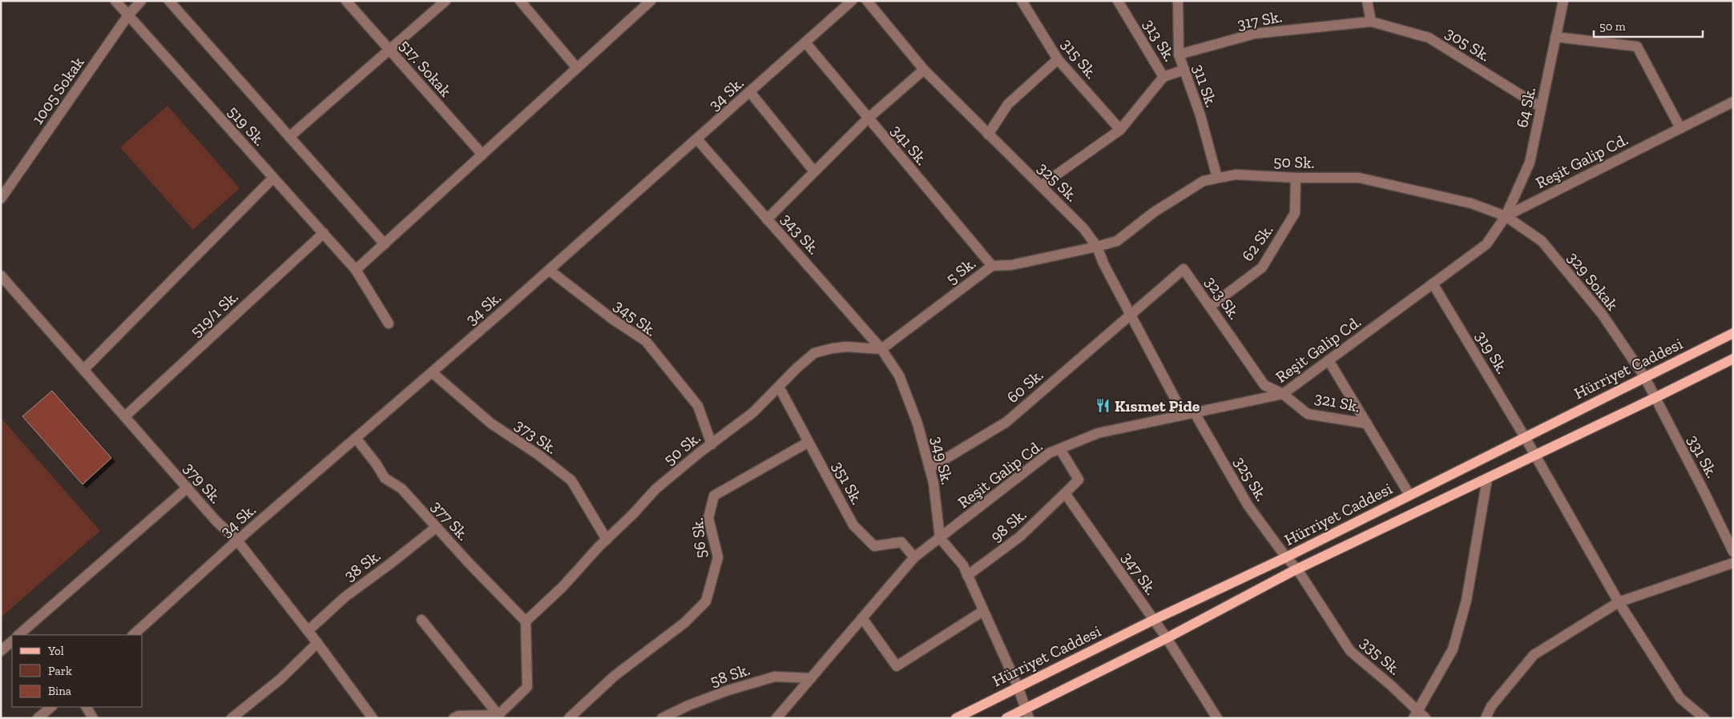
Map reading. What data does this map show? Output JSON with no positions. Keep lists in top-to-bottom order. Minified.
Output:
{"streets":{"main road":["Hürriyet Caddesi"],"street":["317 Sk.","313 Sk.","305 Sk.","315 Sk.","517. Sokak","311 Sk.","1005 Sokak","34 Sk.","64 Sk.","519 Sk.","341 Sk.","Reşit Galip Cd.","50 Sk.","325 Sk.","343 Sk.","62 Sk.","5 Sk.","329 Sokak","323 Sk.","519/1 Sk.","345 Sk.","319 Sk.","60 Sk.","321 Sk.","373 Sk.","331 Sk.","349 Sk.","379 Sk.","351 Sk.","377 Sk.","98 Sk.","56 Sk.","38 Sk.","347 Sk.","335 Sk.","58 Sk."]},"crossings":[["317 Sk.","305 Sk."],["317 Sk.","311 Sk."],["313 Sk.","311 Sk."],["305 Sk.","64 Sk."],["311 Sk.","50 Sk."],["1005 Sokak","519 Sk."],["34 Sk.","341 Sk."],["34 Sk.","343 Sk."],["34 Sk.","345 Sk."],["34 Sk.","373 Sk."],["34 Sk.","379 Sk."],["34 Sk.","377 Sk."],["64 Sk.","Reşit Galip Cd."],["64 Sk.","50 Sk."],["64 Sk.","329 Sokak"],["519 Sk.","519/1 Sk."],["341 Sk.","5 Sk."],["Reşit Galip Cd.","50 Sk."],["Reşit Galip Cd.","325 Sk."],["Reşit Galip Cd.","329 Sokak"],["Reşit Galip Cd.","323 Sk."],["Reşit Galip Cd.","319 Sk."],["Reşit Galip Cd.","321 Sk."],["Reşit Galip Cd.","349 Sk."],["Reşit Galip Cd.","351 Sk."],["Reşit Galip Cd.","58 Sk."],["50 Sk.","325 Sk."],["50 Sk.","343 Sk."],["50 Sk.","62 Sk."],["50 Sk.","5 Sk."],["50 Sk.","329 Sokak"],["50 Sk.","345 Sk."],["50 Sk.","373 Sk."],["50 Sk.","349 Sk."],["50 Sk.","351 Sk."],["50 Sk.","377 Sk."],["325 Sk.","5 Sk."],["325 Sk.","323 Sk."],["325 Sk.","Hürriyet Caddesi"],["325 Sk.","60 Sk."],["325 Sk.","335 Sk."],["343 Sk.","5 Sk."],["343 Sk.","349 Sk."],["62 Sk.","323 Sk."],["5 Sk.","349 Sk."],["329 Sokak","Hürriyet Caddesi"],["329 Sokak","331 Sk."],["323 Sk.","60 Sk."],["323 Sk.","321 Sk."],["519/1 Sk.","379 Sk."],["319 Sk.","Hürriyet Caddesi"],["Hürriyet Caddesi","321 Sk."],["Hürriyet Caddesi","331 Sk."],["Hürriyet Caddesi","347 Sk."],["Hürriyet Caddesi","335 Sk."],["60 Sk.","349 Sk."],["379 Sk.","38 Sk."],["351 Sk.","56 Sk."],["377 Sk.","38 Sk."],["98 Sk.","347 Sk."]],"places":{"restaurant":["Kısmet Pide"]},"legend":["Yol","Park","Bina"],"scale_bar":"50 m"}
